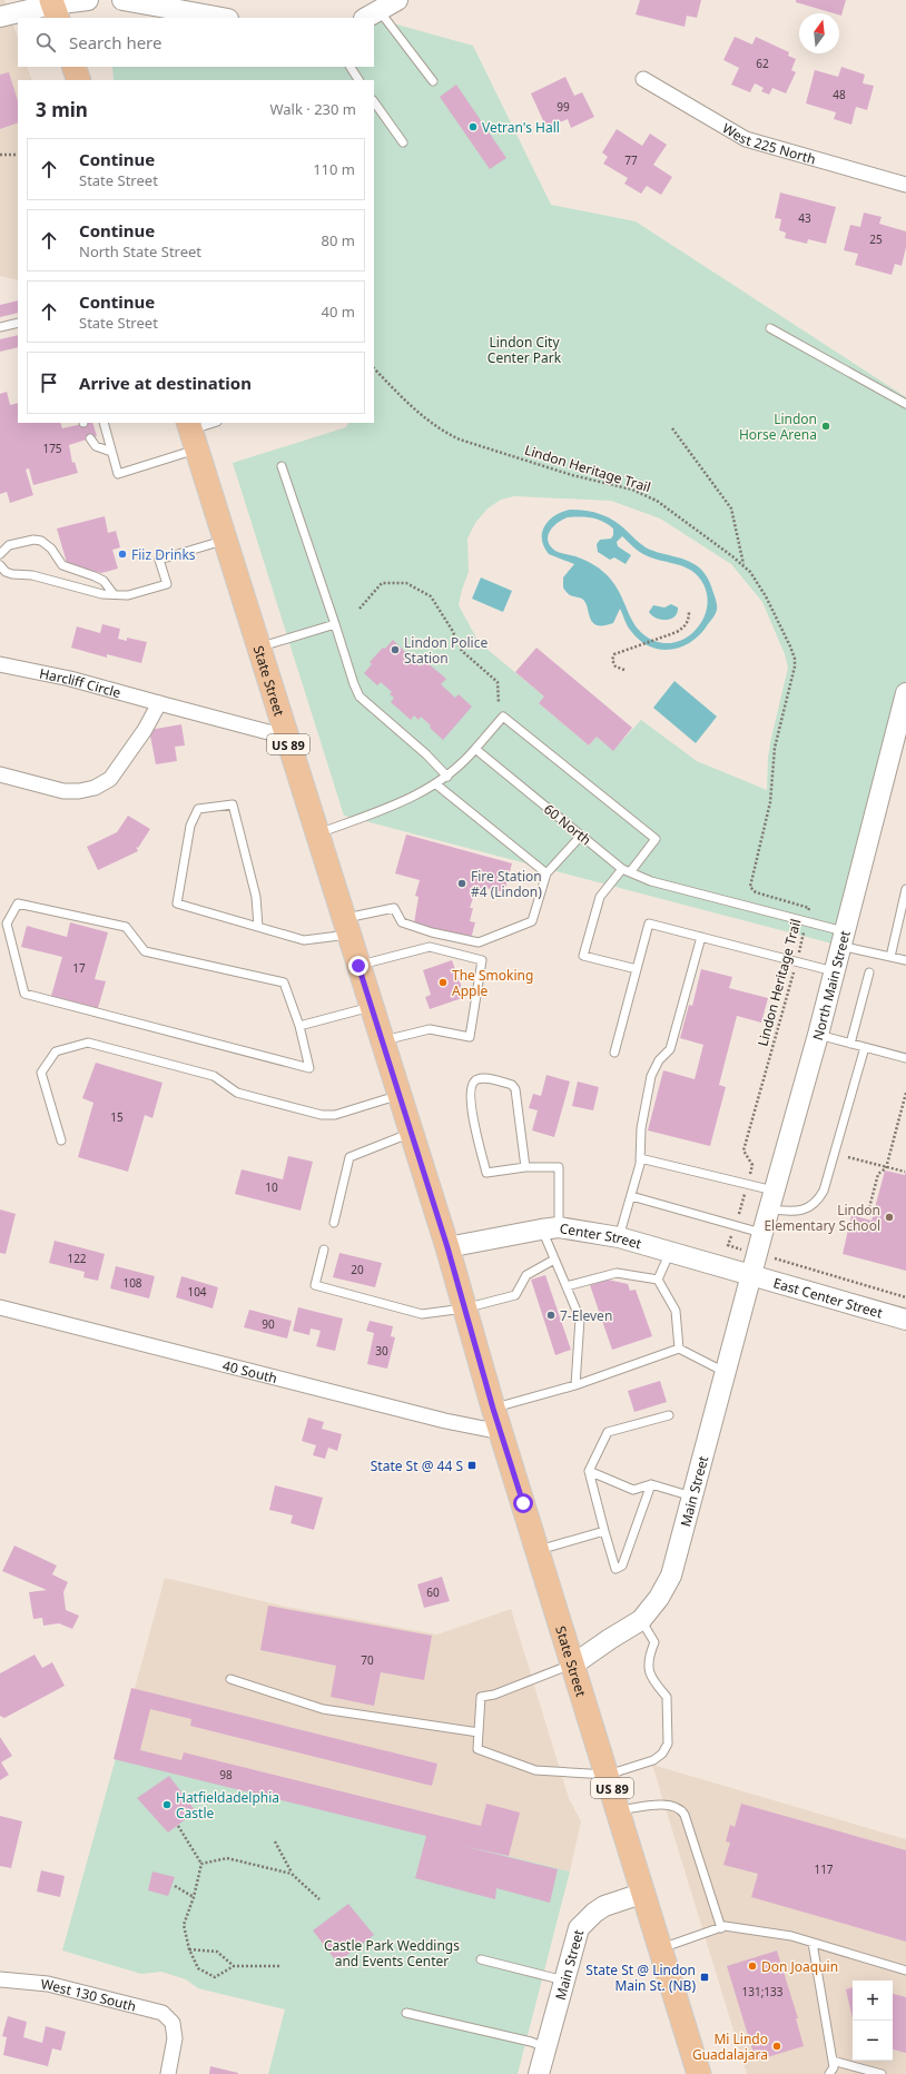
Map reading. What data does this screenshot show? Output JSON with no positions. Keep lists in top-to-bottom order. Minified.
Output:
{"streets":{"main road":["State Street","US 89"],"street":["West 225 North","Harcliff Circle","North Main Street","Center Street","East Center Street","40 South","Main Street","West 130 South"],"lane":["60 North"],"path":["Lindon Heritage Trail"]},"crossings":[["Lindon Heritage Trail","60 North"],["Lindon Heritage Trail","North Main Street"],["State Street","Harcliff Circle"],["State Street","US 89"],["State Street","Center Street"],["State Street","40 South"],["State Street","Main Street"],["US 89","Center Street"],["60 North","North Main Street"],["North Main Street","Center Street"],["North Main Street","East Center Street"],["North Main Street","Main Street"],["Center Street","East Center Street"],["Center Street","Main Street"],["East Center Street","Main Street"]],"parks":["Lindon City Center Park","Castle Park Weddings and Events Center"],"places":{"other":["Vetran's Hall","Lindon Horse Arena","Fiiz Drinks","Lindon Police Station","Fire Station #4 (Lindon)","The Smoking Apple","Lindon Elementary School","7-Eleven","Hatfieldadelphia Castle","Don Joaquin","Mi Lindo Guadalajara"],"transit":["State St @ 44 S","State St @ Lindon Main St. (NB)"]},"house_numbers":["62","48","99","77","43","25","175","17","15","10","122","20","108","104","90","30","60","70","98","117","131;133"],"north":"top","page":{"search":"Search here","heading":["3 min","Walk · 230 m"],"list":[["Continue","State Street","110 m"],["Continue","North State Street","80 m"],["Continue","State Street","40 m"],"Arrive at destination"],"map_buttons":["+","−"]}}
